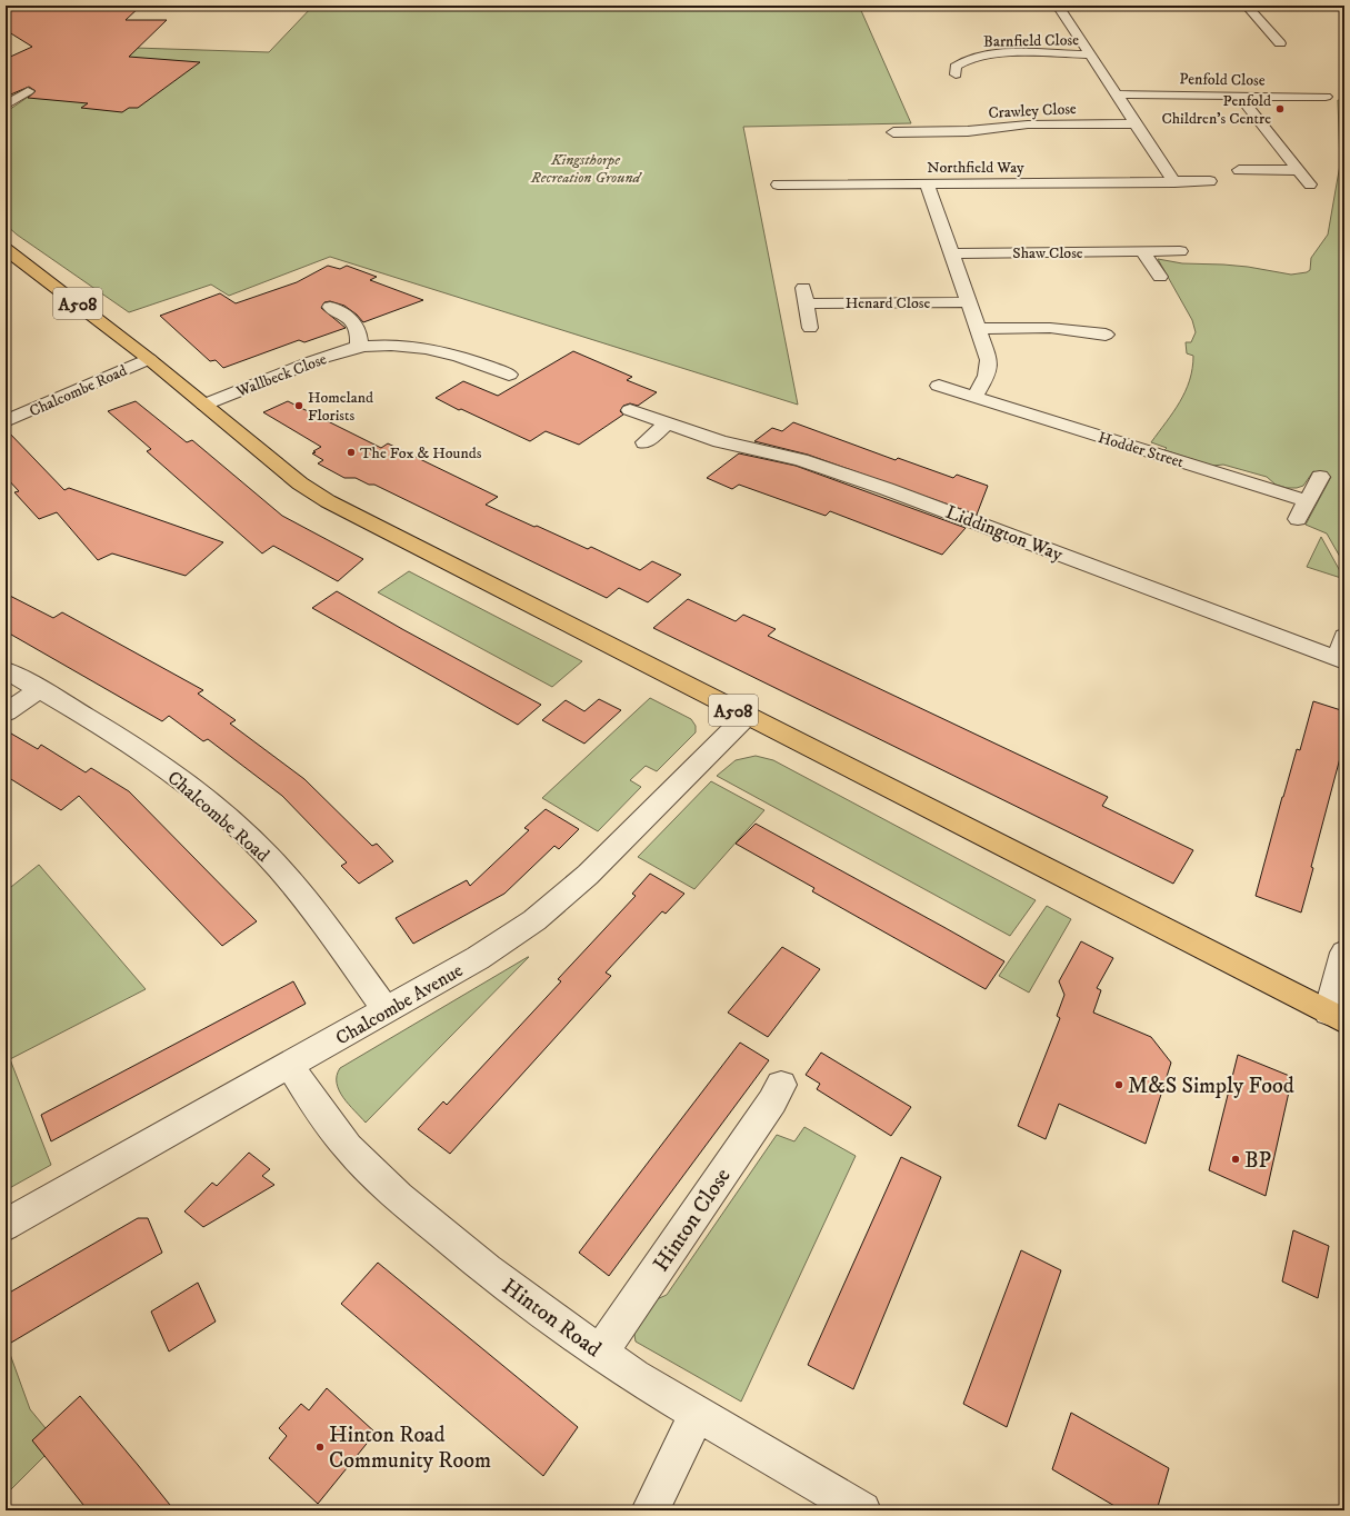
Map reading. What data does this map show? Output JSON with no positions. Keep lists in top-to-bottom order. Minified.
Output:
{"streets":{"highway":["A508"],"street":["Barnfield Close","Penfold Close","Crawley Close","Northfield Way","Shaw Close","Henard Close","Wallbeck Close","Chalcombe Road","Hodder Street","Liddington Way","Chalcombe Avenue","Hinton Close","Hinton Road"]},"crossings":[["A508","Wallbeck Close"],["A508","Chalcombe Road"],["A508","Chalcombe Avenue"],["Chalcombe Road","Chalcombe Avenue"],["Chalcombe Avenue","Hinton Road"],["Hinton Close","Hinton Road"]],"parks":["Kingsthorpe Recreation Ground"],"places":["Penfold Children's Centre","Homeland Florists","The Fox & Hounds","M&S Simply Food","BP","Hinton Road Community Room"]}
